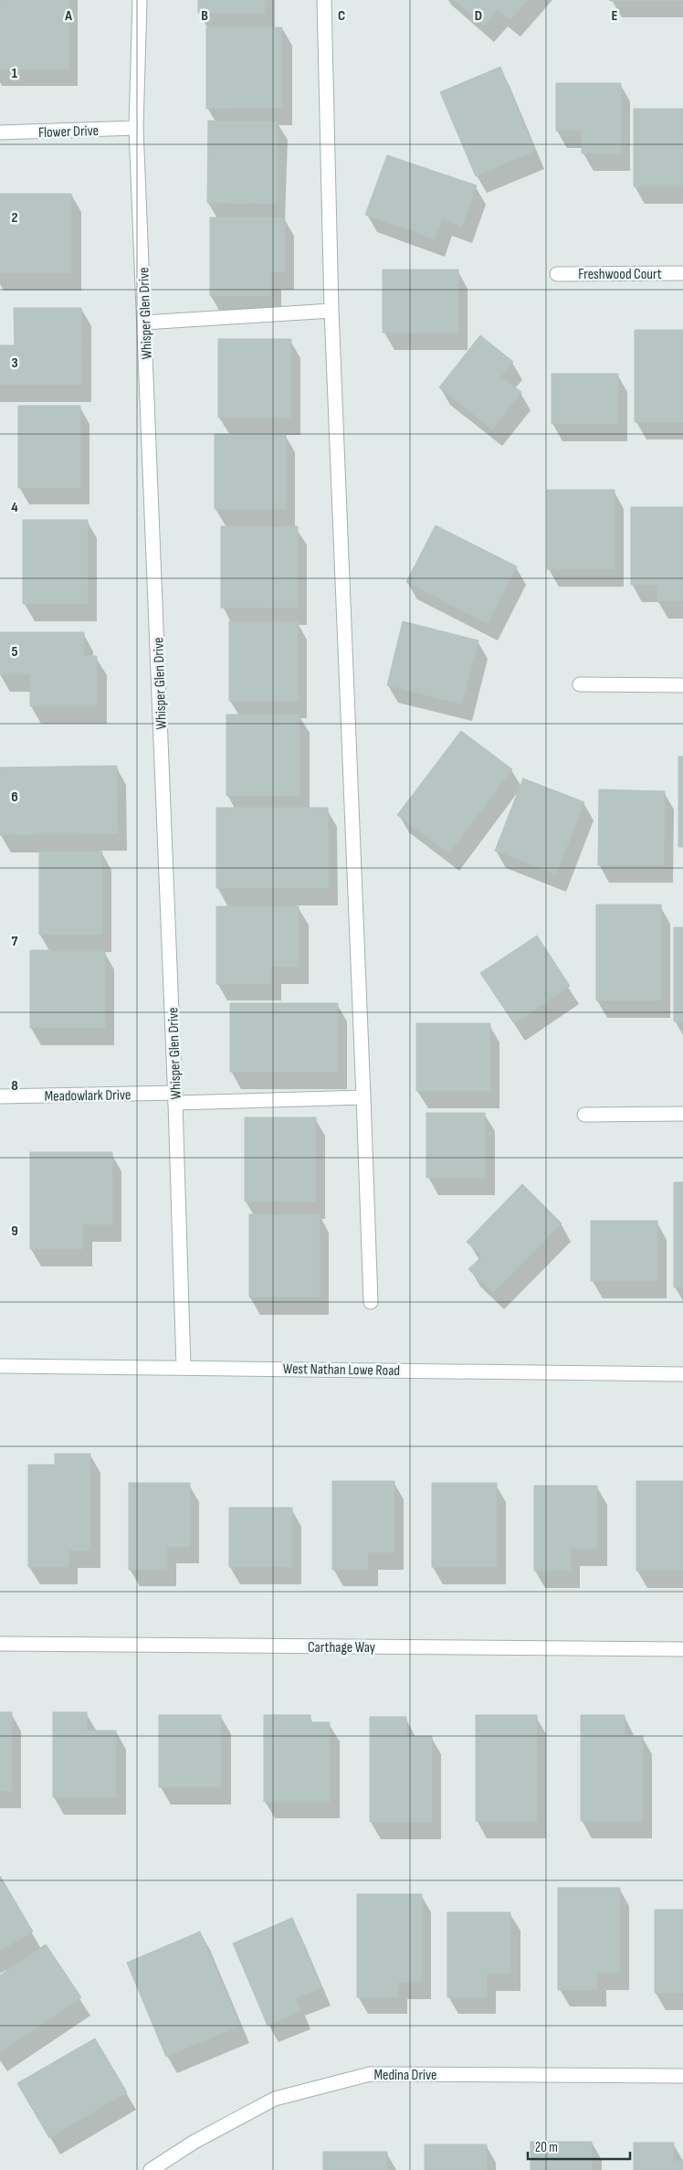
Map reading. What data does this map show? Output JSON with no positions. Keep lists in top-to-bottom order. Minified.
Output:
{"streets":{"street":["Flower Drive","Freshwood Court","Whisper Glen Drive","Meadowlark Drive","West Nathan Lowe Road","Carthage Way","Medina Drive"]},"crossings":[["Flower Drive","Whisper Glen Drive"],["Whisper Glen Drive","Meadowlark Drive"],["Whisper Glen Drive","West Nathan Lowe Road"]],"scale_bar":"20 m","grid":{"columns":["A","B","C","D","E"],"rows":["1","2","3","4","5","6","7","8","9"]}}
